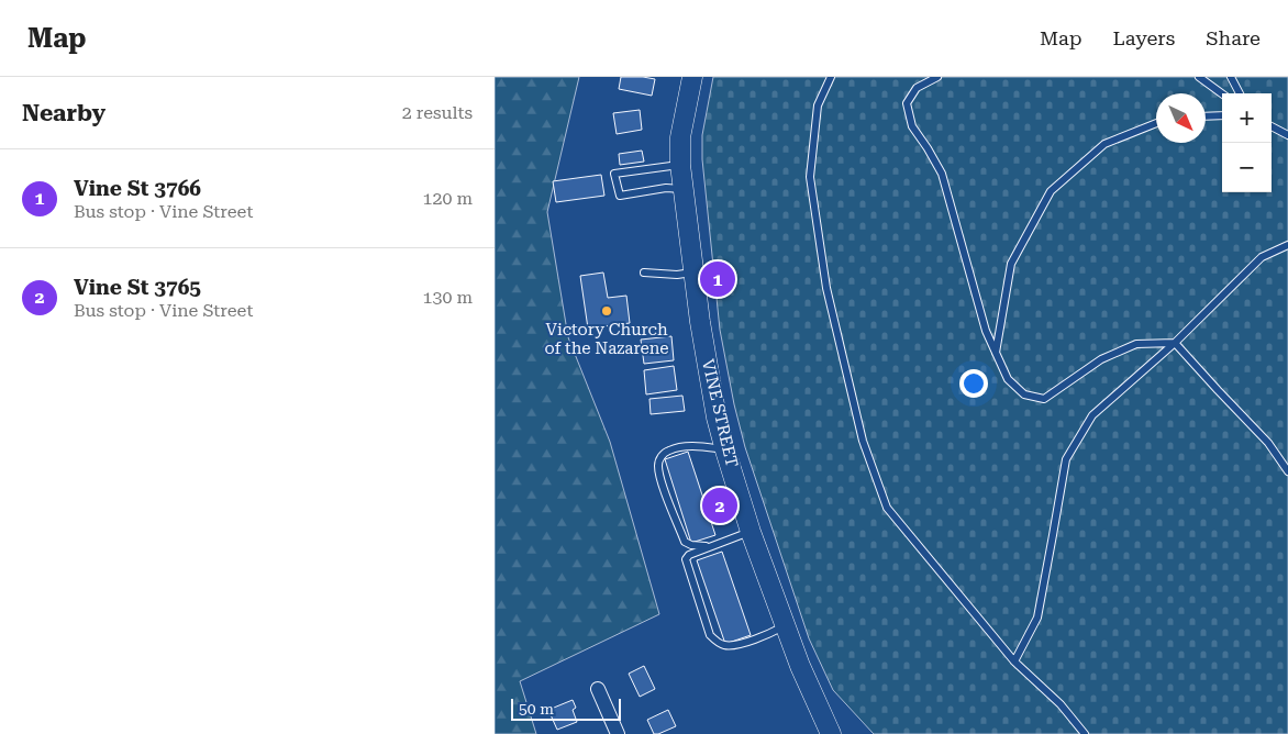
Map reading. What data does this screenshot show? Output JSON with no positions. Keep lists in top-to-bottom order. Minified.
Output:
{"streets":{"main road":["VINE STREET"]},"places":["Victory Church of the Nazarene"],"scale_bar":"50 m","north":"bottom right","page":{"header":"Map","nav":["Map","Layers","Share"],"heading":["Nearby","2 results"],"map_buttons":["+","−"],"list":[{"mark":"1","name":"Vine St 3766","note":"Bus stop · Vine Street","value":"120 m"},{"mark":"2","name":"Vine St 3765","note":"Bus stop · Vine Street","value":"130 m"}],"pins":["1","2"],"scale":"50 m"}}
